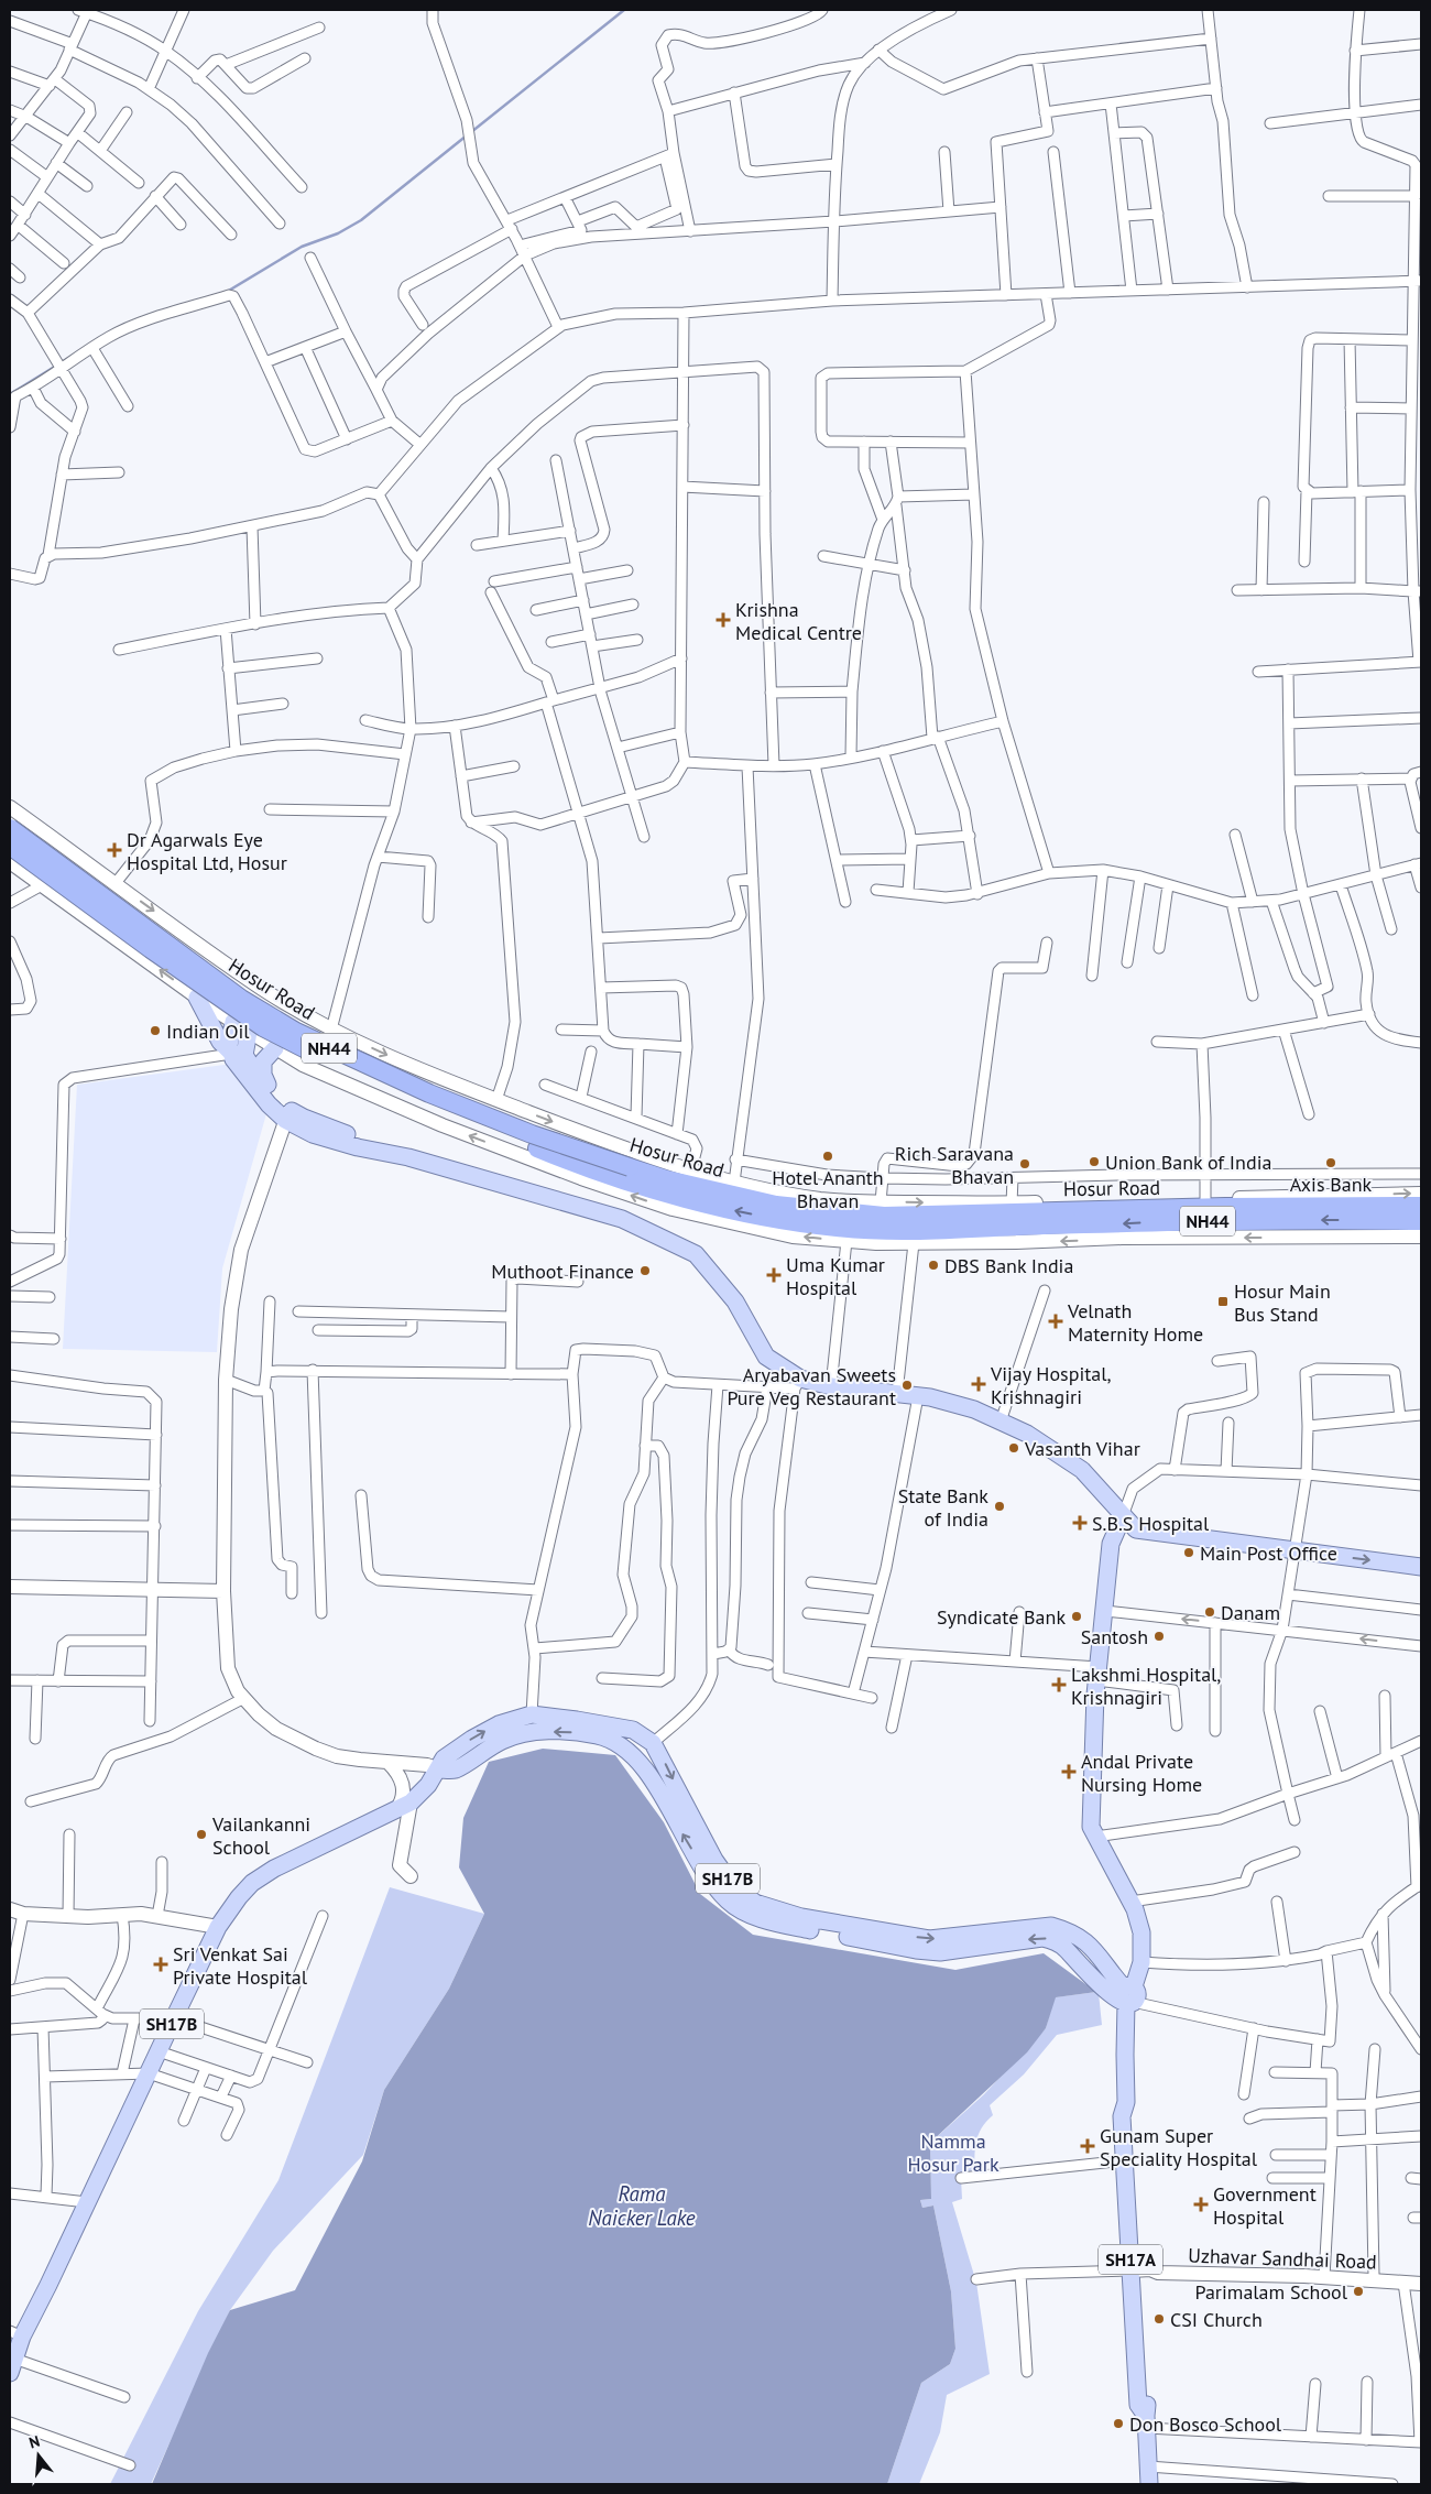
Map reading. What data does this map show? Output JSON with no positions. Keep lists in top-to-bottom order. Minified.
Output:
{"streets":{"highway":["Hosur Road","NH44"],"main road":["SH17B","SH17A"],"street":["Uzhavar Sandhai Road"]},"crossings":[["SH17B","SH17A"],["Uzhavar Sandhai Road","SH17A"]],"water":["Rama Naicker Lake"],"parks":["Namma Hosur Park"],"places":{"health":["Krishna Medical Centre","Dr Agarwals Eye Hospital Ltd, Hosur","Uma Kumar Hospital","Velnath Maternity Home","Vijay Hospital, Krishnagiri","S.B.S Hospital","Lakshmi Hospital, Krishnagiri","Andal Private Nursing Home","Sri Venkat Sai Private Hospital","Gunam Super Speciality Hospital","Government Hospital"],"other":["Indian Oil","Hotel Ananth Bhavan","Union Bank of India","Axis Bank","Rich Saravana Bhavan","DBS Bank India","Muthoot Finance","Aryabavan Sweets Pure Veg Restaurant","Vasanth Vihar","State Bank of India","Main Post Office","Danam","Syndicate Bank","Santosh","Vailankanni School","Parimalam School","CSI Church","Don Bosco School"],"transit":["Hosur Main Bus Stand"]},"north":"top"}
